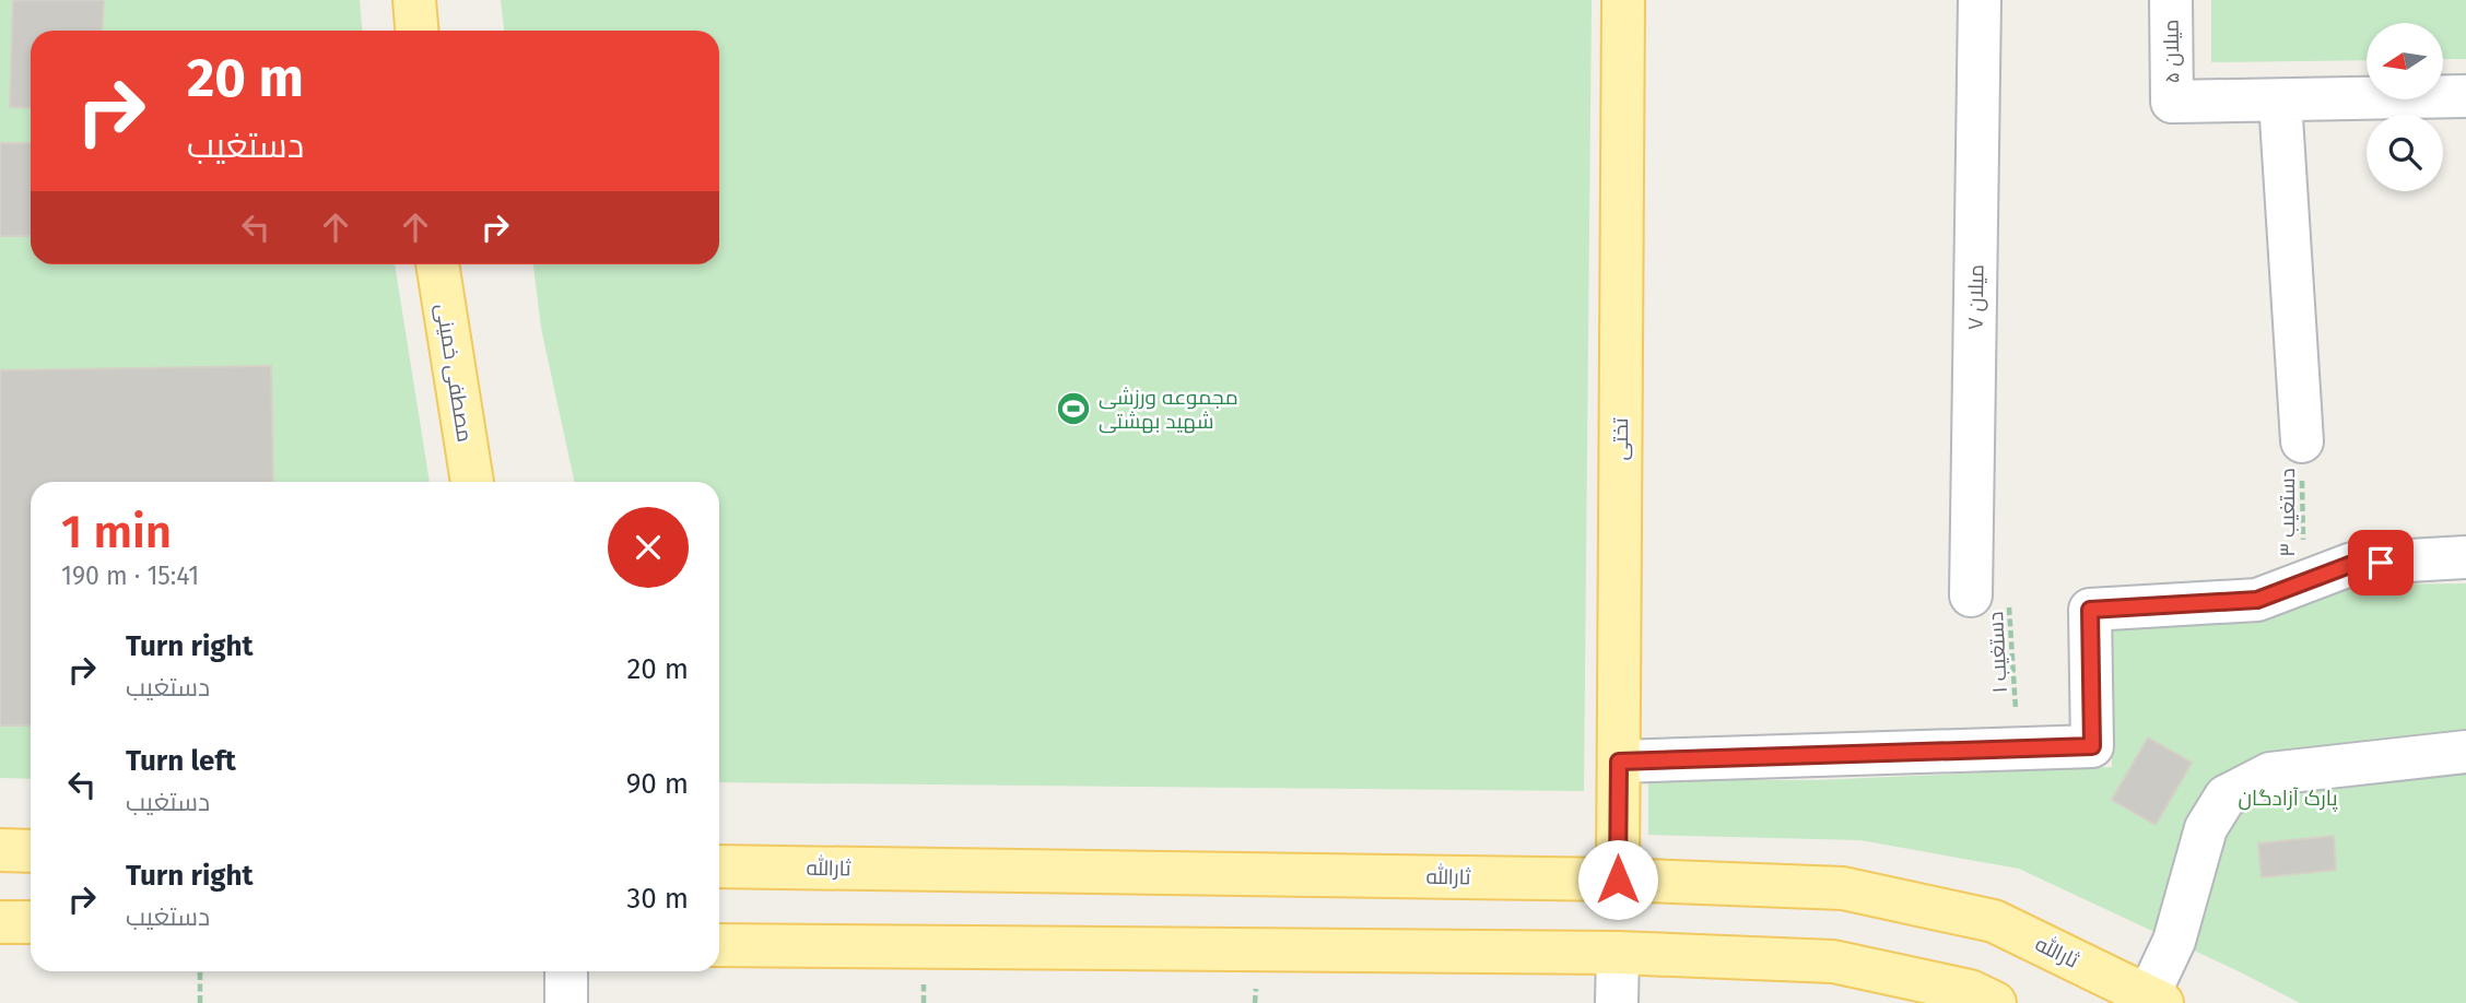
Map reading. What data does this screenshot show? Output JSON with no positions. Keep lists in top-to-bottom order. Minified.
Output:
{"streets":{"main road":["مصطفی خمینی","تختی","ثارالله"],"street":["میلان ۵","میلان ۷"],"path":["دستغیب ۳","دستغیب ۱"]},"crossings":[["میلان ۷","دستغیب ۱"],["تختی","ثارالله"]],"parks":["پارک آزادگان"],"places":{"sports":["مجموعه ورزشی شهید بهشتی"]},"north":"left","page":{"turn":["20 m","دستغیب"],"heading":["1 min","190 m · 15:41"],"list":[{"name":"Turn right","note":"دستغیب","value":"20 m"},{"name":"Turn left","note":"دستغیب","value":"90 m"},{"name":"Turn right","note":"دستغیب","value":"30 m"}]}}
